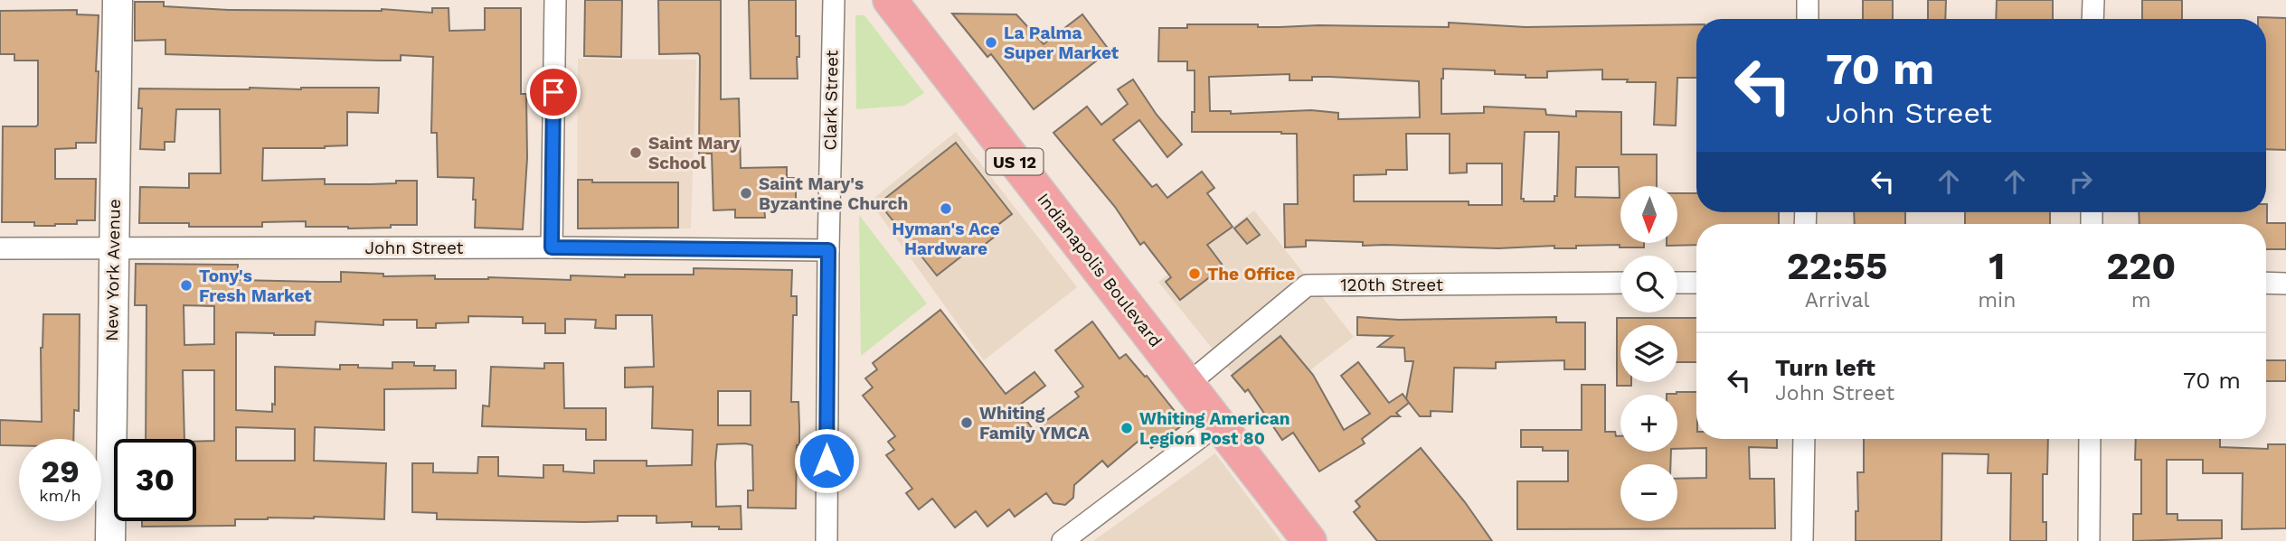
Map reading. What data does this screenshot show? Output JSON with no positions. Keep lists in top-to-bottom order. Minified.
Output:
{"streets":{"main road":["US 12","Indianapolis Boulevard"],"street":["Clark Street","John Street","New York Avenue","120th Street"]},"crossings":[["Clark Street","John Street"],["John Street","New York Avenue"],["Indianapolis Boulevard","120th Street"]],"places":["La Palma Super Market","Saint Mary School","Saint Mary's Byzantine Church","Hyman's Ace Hardware","The Office","Tony's Fresh Market","Whiting Family YMCA","Whiting American Legion Post 80"],"north":"bottom","page":{"turn":["70 m","John Street"],"map_buttons":["+","−"],"eta":["22:55","Arrival","1","min","220","m"],"list":[{"name":"Turn left","note":"John Street","value":"70 m"}],"speed":"29 km/h","limit":"30"}}
